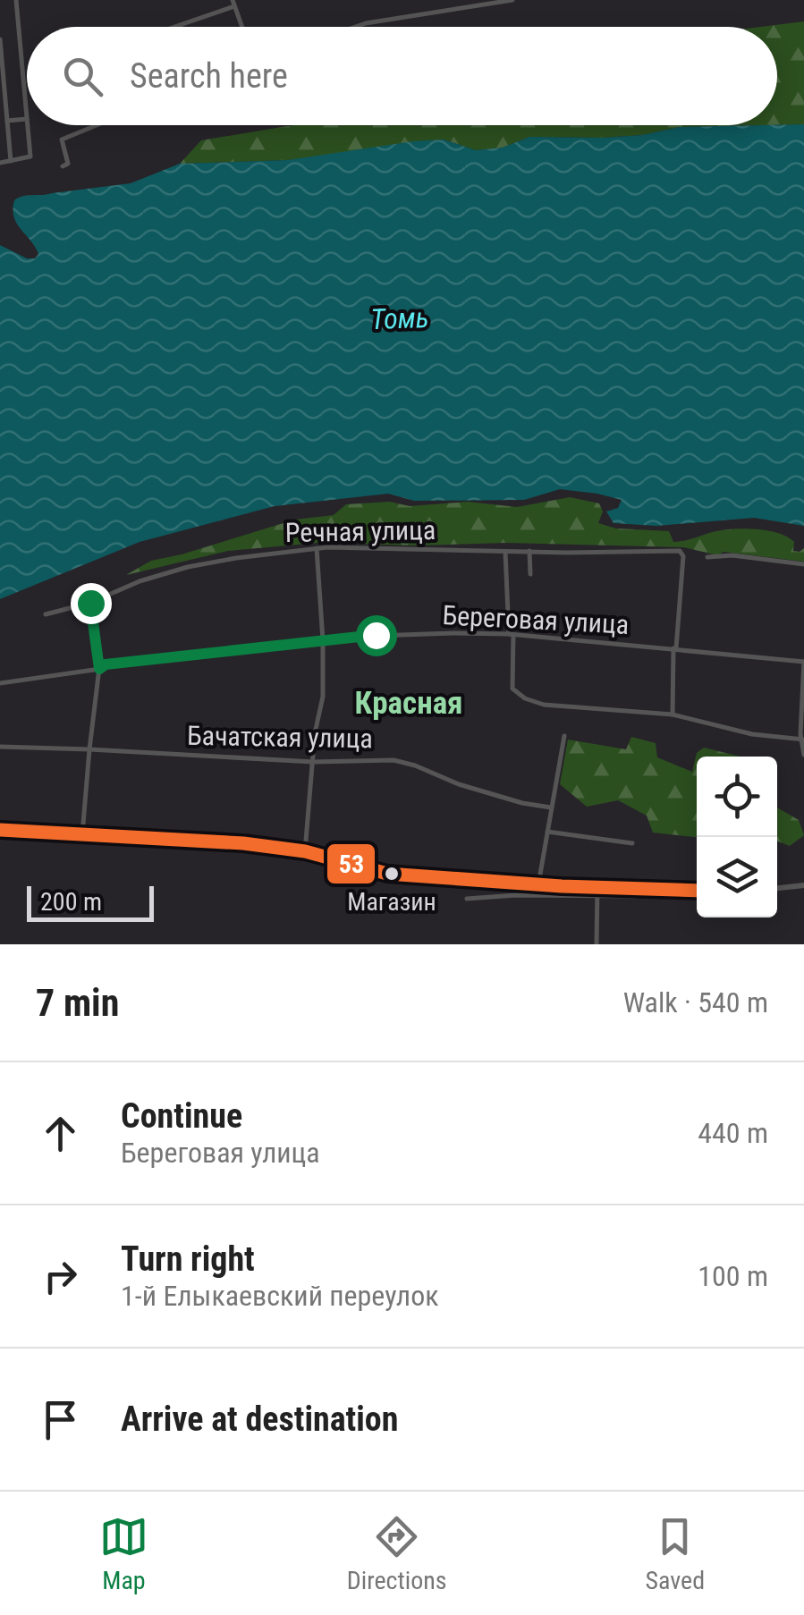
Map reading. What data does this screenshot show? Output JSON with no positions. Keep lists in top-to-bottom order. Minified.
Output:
{"streets":{"street":["Речная улица","Береговая улица","Бачатская улица"]},"crossings":[["Речная улица","Береговая улица"]],"districts":["Красная"],"water":["Томь"],"places":["Магазин"],"lines":["transit line 53"],"scale_bar":"200 m","page":{"search":"Search here","scale":"200 m","heading":["7 min","Walk · 540 m"],"list":[["Continue","Береговая улица","440 m"],["Turn right","1-й Елыкаевский переулок","100 m"],"Arrive at destination"],"nav":["Map","Directions","Saved"]}}
